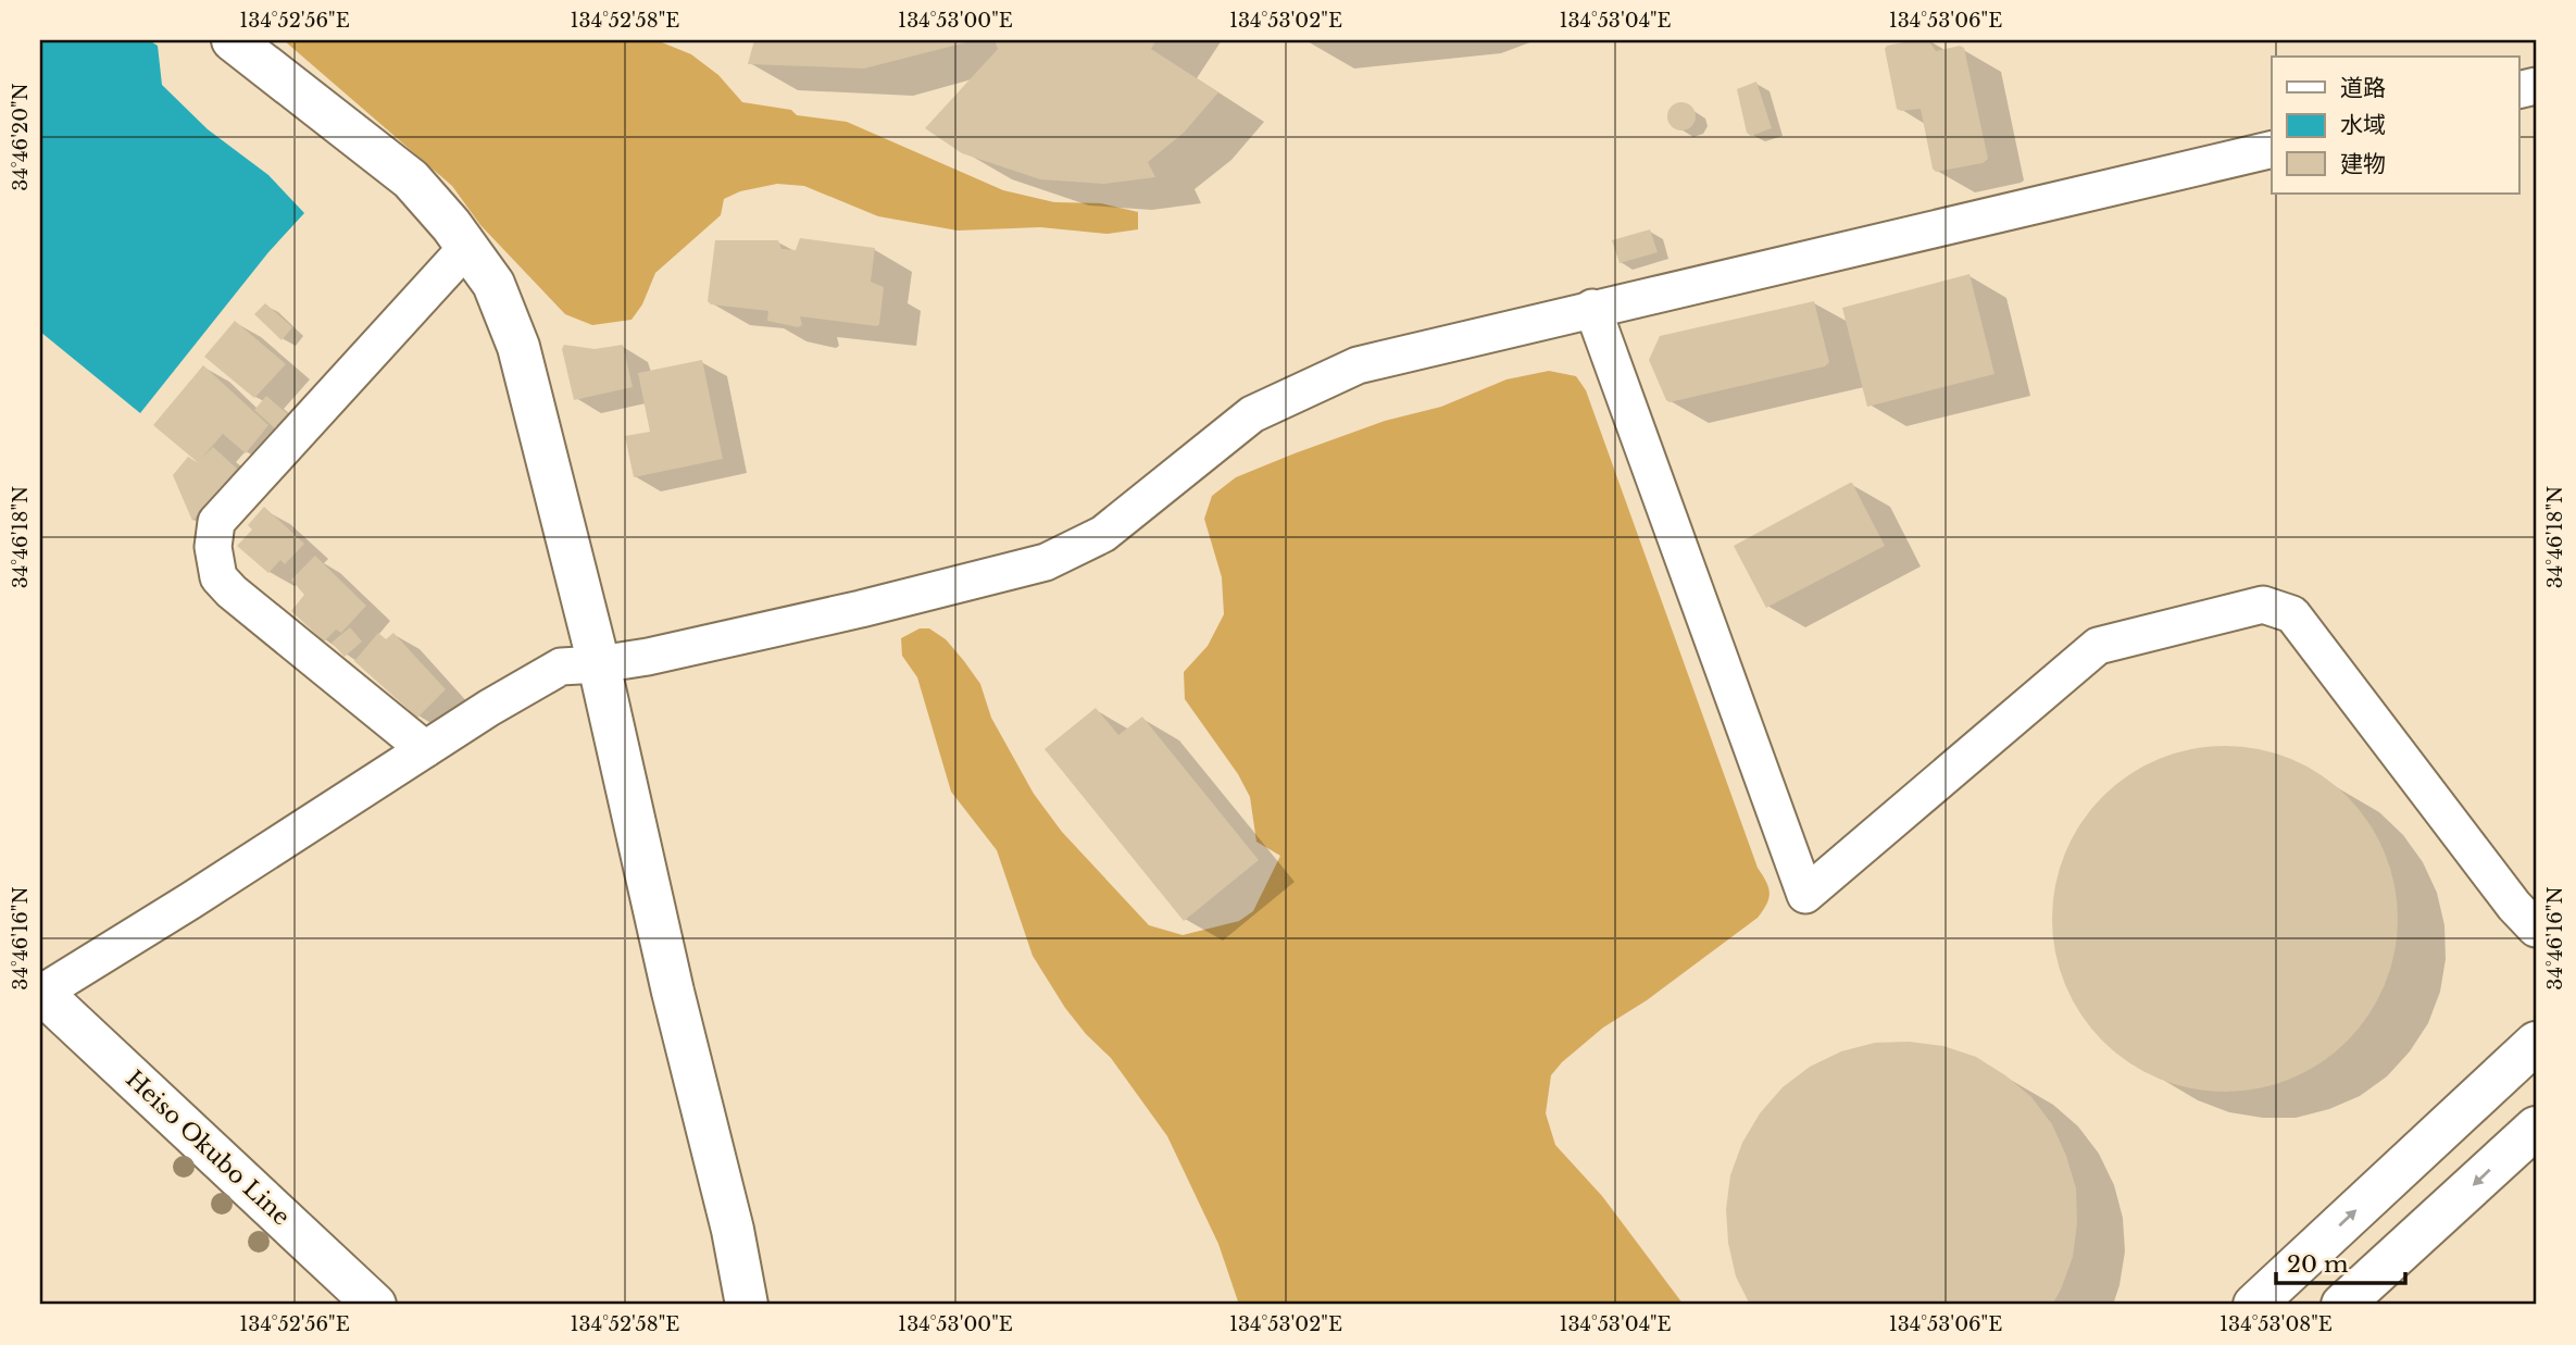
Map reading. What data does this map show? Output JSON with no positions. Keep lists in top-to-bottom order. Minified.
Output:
{"streets":{"main road":["Heiso Okubo Line"]},"legend":["道路","水域","建物"],"scale_bar":"20 m","coordinates":["134°52'56\"E","134°52'58\"E","134°53'00\"E","134°53'02\"E","134°53'04\"E","134°53'06\"E","34°46'20\"N","34°46'18\"N","34°46'16\"N","134°53'08\"E"]}
